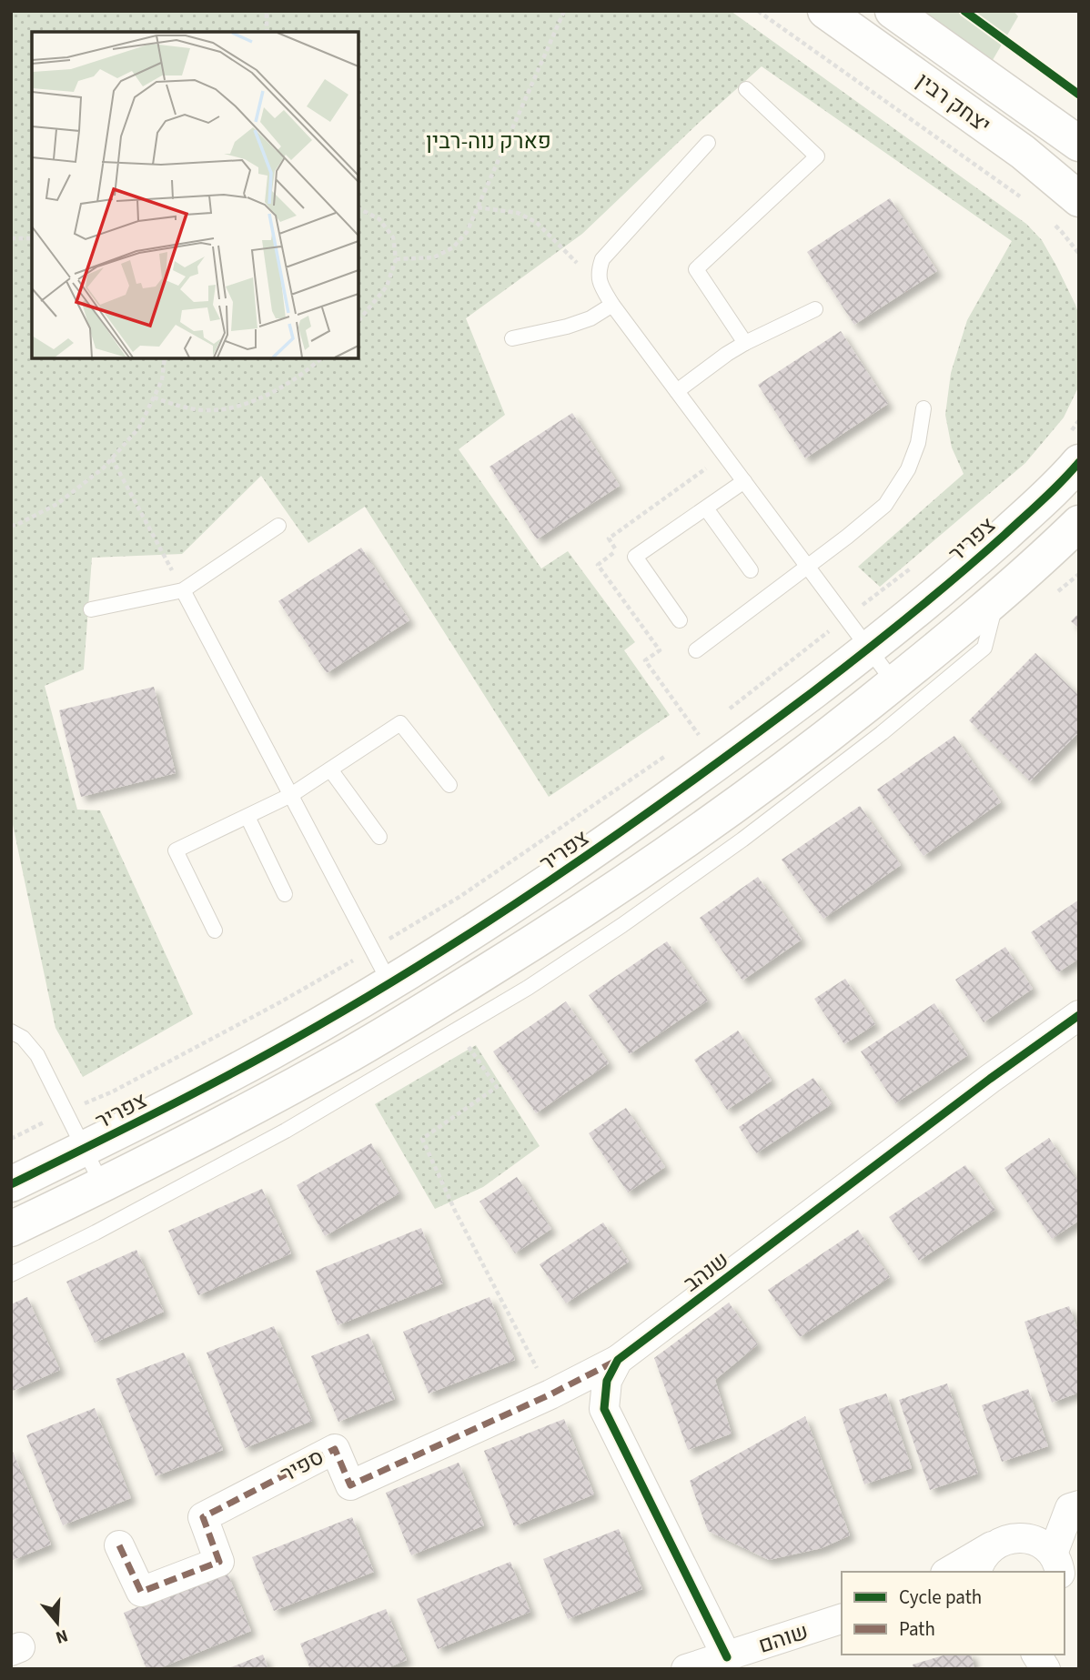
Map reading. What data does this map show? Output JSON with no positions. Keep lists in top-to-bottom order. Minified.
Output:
{"streets":{"street":["יצחק רבין","צפריר","שנהב","ספיר","שוהם"]},"crossings":[["שנהב","ספיר"]],"parks":["פארק נוה-רבין"],"legend":["Cycle path","Path"],"north":"bottom"}
